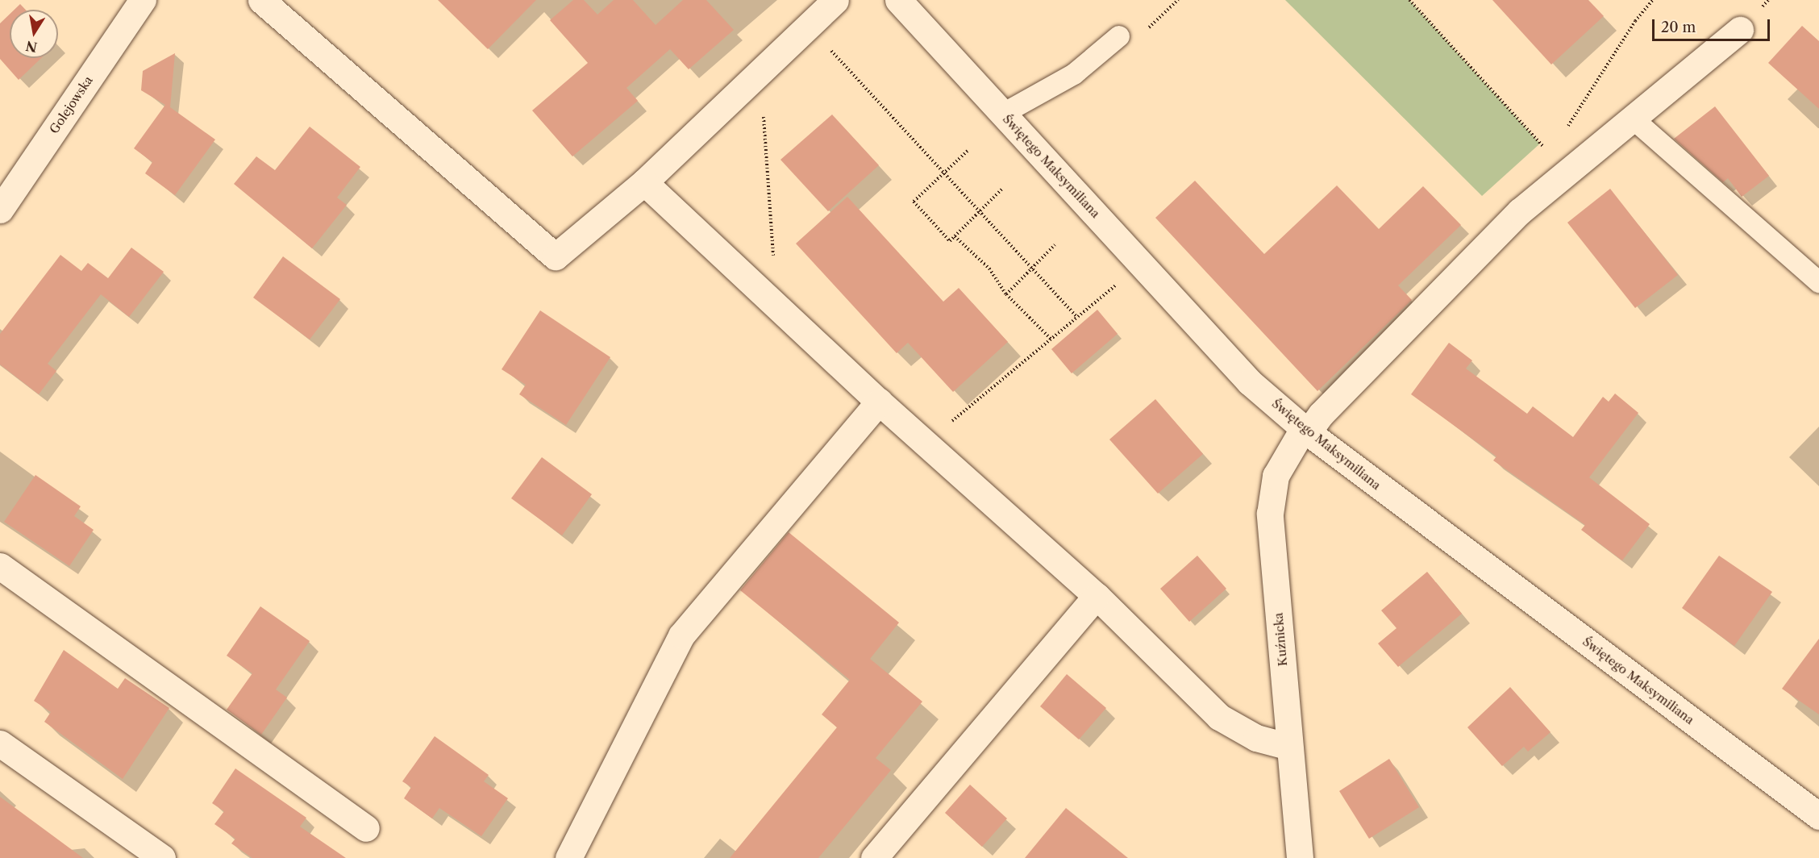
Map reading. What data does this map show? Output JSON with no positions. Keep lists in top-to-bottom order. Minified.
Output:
{"streets":{"street":["Golejowska","Świętego Maksymiliana","Kuźnicka"]},"crossings":[["Świętego Maksymiliana","Kuźnicka"]],"scale_bar":"20 m","north":"bottom"}
